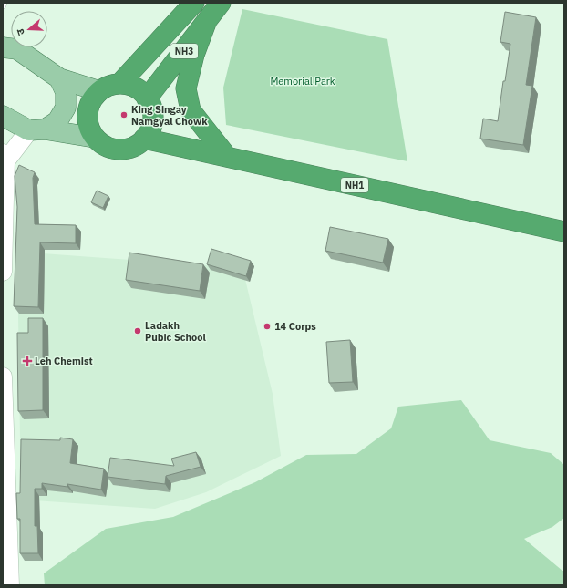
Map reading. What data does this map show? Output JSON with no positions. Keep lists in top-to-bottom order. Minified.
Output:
{"streets":{"highway":["NH3","NH1"]},"crossings":[["NH3","NH1"]],"parks":["Memorial Park"],"places":{"other":["King Singay Namgyal Chowk","14 Corps","Ladakh Pubic School"],"health":["Leh Chemist"]},"north":"left"}
